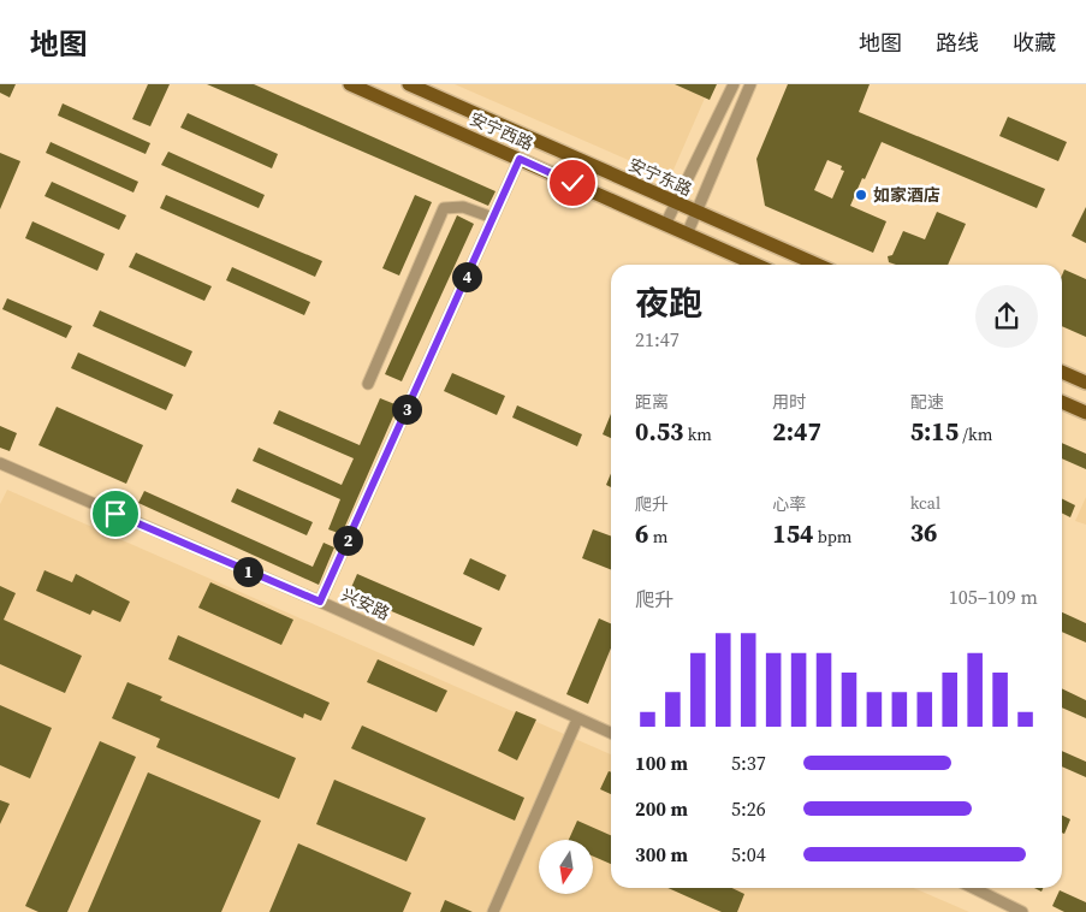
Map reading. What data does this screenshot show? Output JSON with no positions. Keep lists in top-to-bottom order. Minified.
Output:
{"streets":{"main road":["安宁西路","安宁东路"],"street":["兴安路"]},"places":["如家酒店"],"north":"bottom","page":{"header":"地图","nav":["地图","路线","收藏"],"pins":["4","3","2","1"],"heading":["夜跑","21:47"],"stats":[["距离","0.53 km"],["用时","2:47"],["配速","5:15 /km"],["爬升","6 m"],["心率","154 bpm"],["kcal","36"]],"chart":["爬升","105–109 m"],"list":[{"name":"100 m","note":"5:37"},{"name":"200 m","note":"5:26"},{"name":"300 m","note":"5:04"}]}}
